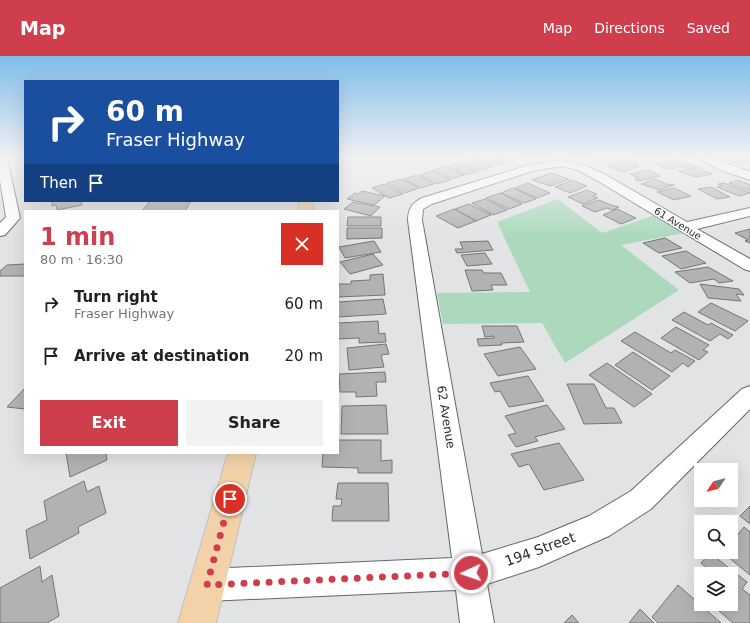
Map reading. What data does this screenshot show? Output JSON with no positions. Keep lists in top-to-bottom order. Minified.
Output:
{"streets":{"street":["61 Avenue","62 Avenue","194 Street"]},"crossings":[["61 Avenue","62 Avenue"],["62 Avenue","194 Street"]],"north":"bottom left","page":{"header":"Map","nav":["Map","Directions","Saved"],"turn":["60 m","Fraser Highway"],"then":"Then","heading":["1 min","80 m · 16:30"],"list":[{"name":"Turn right","note":"Fraser Highway","value":"60 m"},{"name":"Arrive at destination","value":"20 m"}],"buttons":["Exit","Share"]}}
